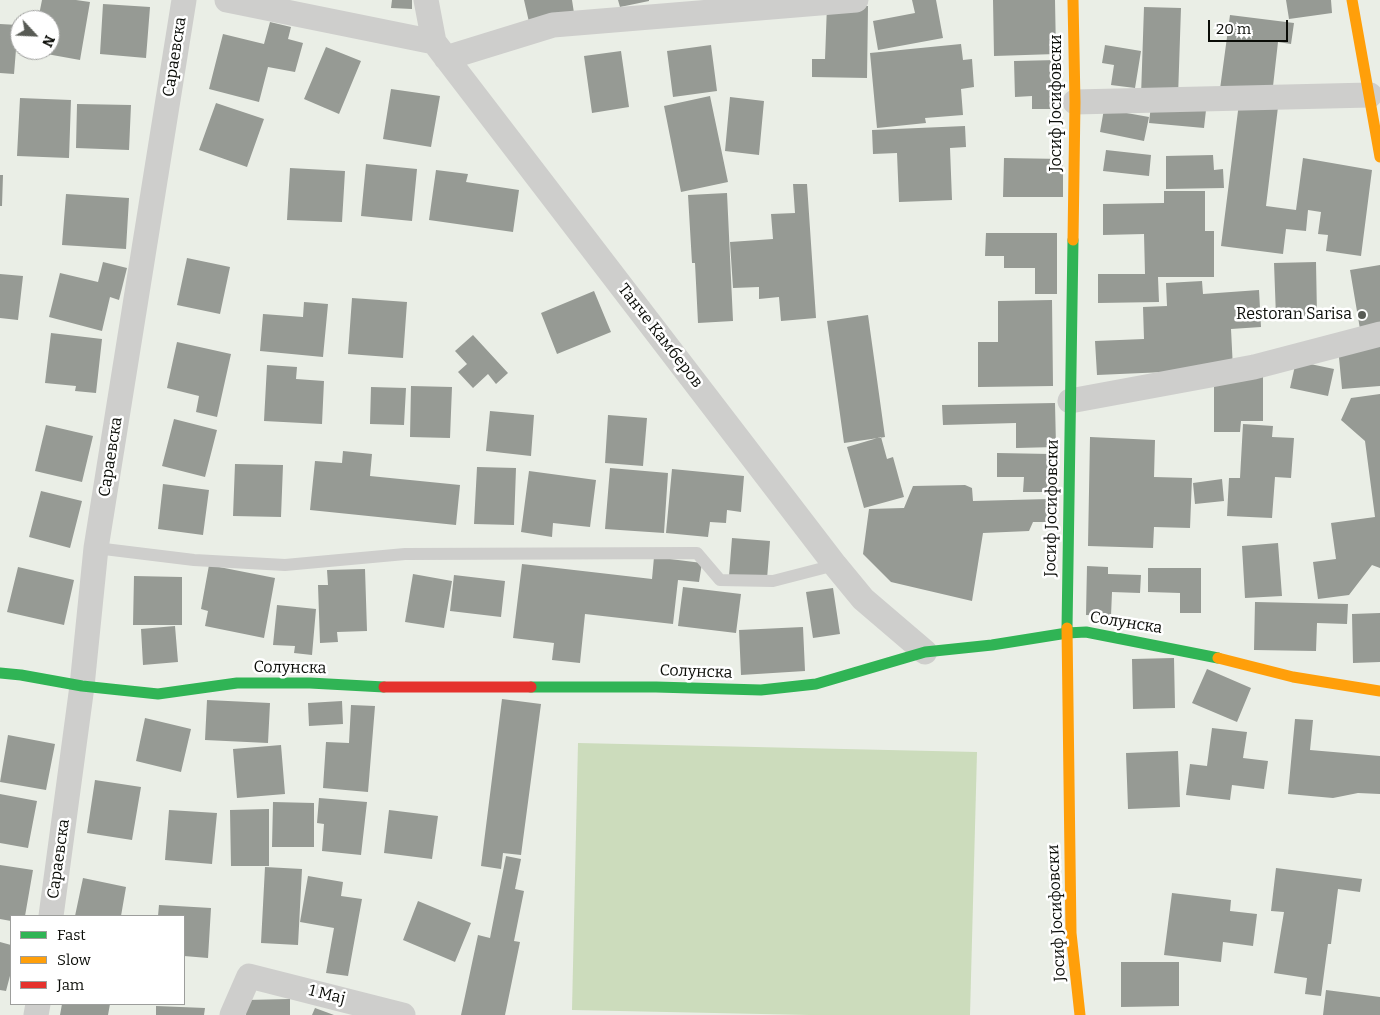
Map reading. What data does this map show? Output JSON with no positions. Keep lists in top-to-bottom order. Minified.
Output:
{"streets":{"street":["Сараевска","Јосиф Јосифовски","Танче Камберов","Солунска","1 Мај"]},"crossings":[["Сараевска","Солунска"],["Јосиф Јосифовски","Солунска"],["Танче Камберов","Солунска"]],"places":["Restoran Sarisa"],"legend":["Fast","Slow","Jam"],"scale_bar":"20 m","north":"bottom right"}
